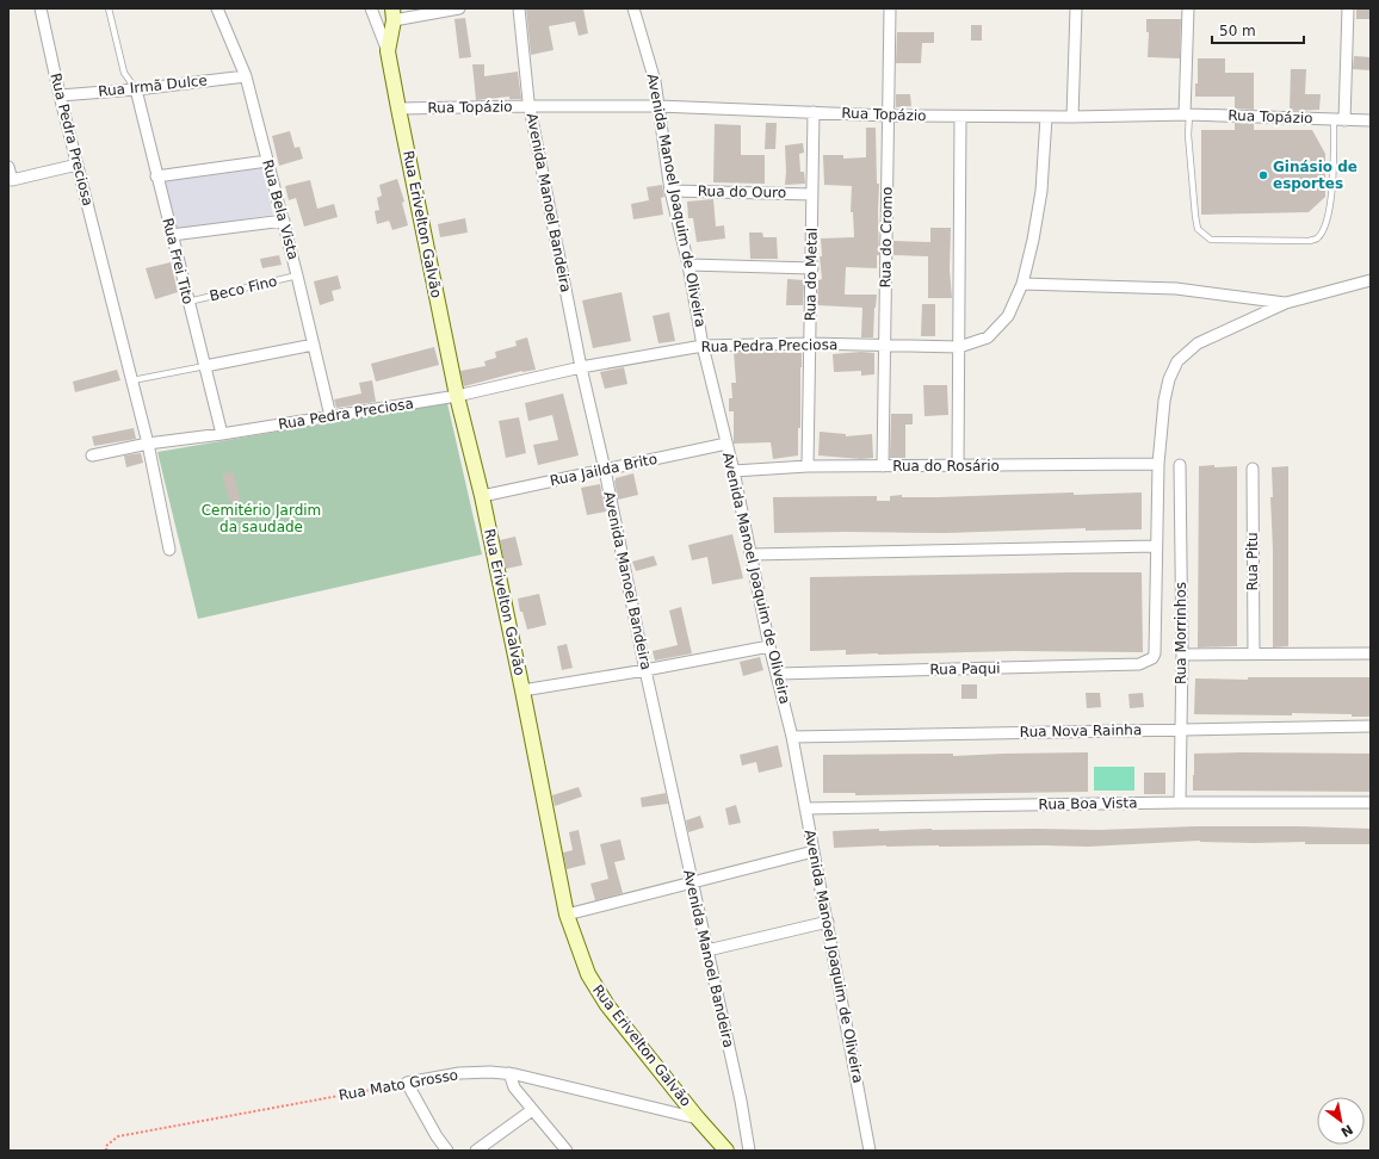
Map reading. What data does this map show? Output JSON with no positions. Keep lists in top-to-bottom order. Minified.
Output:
{"streets":{"main road":["Rua Erivelton Galvão"],"street":["Rua Irmã Dulce","Rua Topázio","Rua Pedra Preciosa","Rua do Ouro","Avenida Manoel Joaquim de Oliveira","Avenida Manoel Bandeira","Rua Bela Vista","Rua do Cromo","Rua Frei Tito","Rua do Metal","Rua do Rosário","Rua Jailda Brito","Rua Pitu","Rua Morrinhos","Rua Paqui","Rua Nova Rainha","Rua Boa Vista","Rua Mato Grosso"],"lane":["Beco Fino"]},"crossings":[["Rua Irmã Dulce","Rua Pedra Preciosa"],["Rua Irmã Dulce","Rua Bela Vista"],["Rua Irmã Dulce","Rua Frei Tito"],["Rua Topázio","Avenida Manoel Joaquim de Oliveira"],["Rua Topázio","Avenida Manoel Bandeira"],["Rua Topázio","Rua Erivelton Galvão"],["Rua Topázio","Rua do Cromo"],["Rua Topázio","Rua do Metal"],["Rua Pedra Preciosa","Avenida Manoel Joaquim de Oliveira"],["Rua Pedra Preciosa","Avenida Manoel Bandeira"],["Rua Pedra Preciosa","Rua Bela Vista"],["Rua Pedra Preciosa","Rua Erivelton Galvão"],["Rua Pedra Preciosa","Rua do Cromo"],["Rua Pedra Preciosa","Rua Frei Tito"],["Rua Pedra Preciosa","Rua do Metal"],["Rua do Ouro","Avenida Manoel Joaquim de Oliveira"],["Rua do Ouro","Rua do Metal"],["Avenida Manoel Joaquim de Oliveira","Rua do Rosário"],["Avenida Manoel Joaquim de Oliveira","Rua Jailda Brito"],["Avenida Manoel Joaquim de Oliveira","Rua Paqui"],["Avenida Manoel Joaquim de Oliveira","Rua Nova Rainha"],["Avenida Manoel Joaquim de Oliveira","Rua Boa Vista"],["Avenida Manoel Bandeira","Rua Jailda Brito"],["Rua Bela Vista","Beco Fino"],["Rua Erivelton Galvão","Rua Jailda Brito"],["Rua Erivelton Galvão","Rua Mato Grosso"],["Rua do Cromo","Rua do Rosário"],["Rua Frei Tito","Beco Fino"],["Rua do Metal","Rua do Rosário"],["Rua Morrinhos","Rua Nova Rainha"],["Rua Morrinhos","Rua Boa Vista"]],"parks":["Cemitério Jardim da saudade"],"places":["Ginásio de esportes"],"scale_bar":"50 m","north":"bottom right"}
